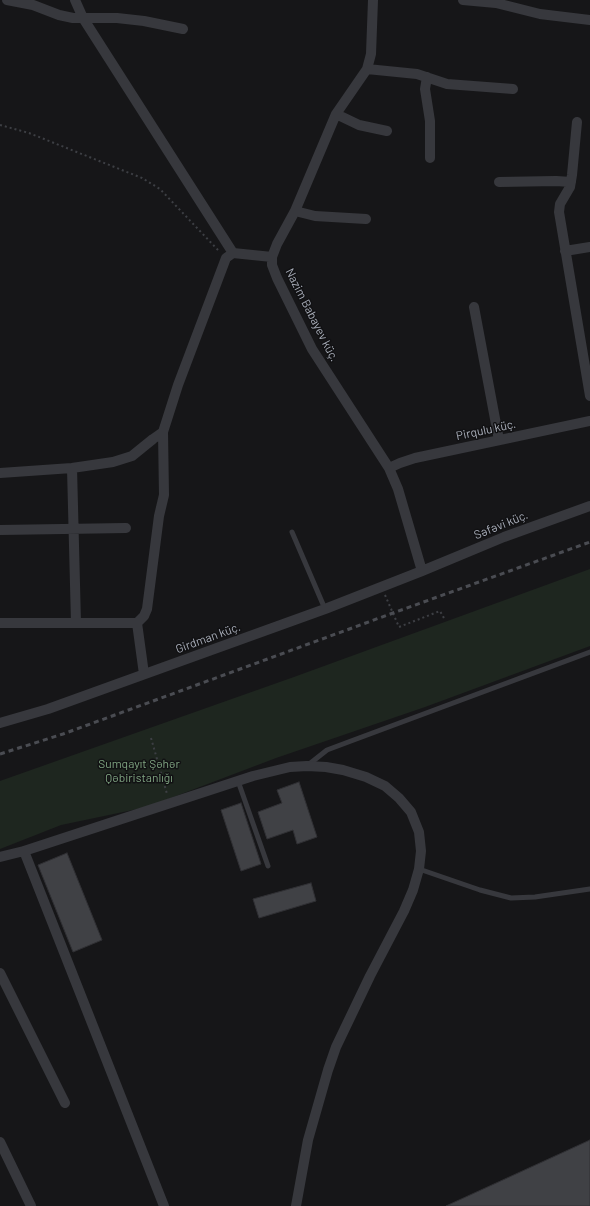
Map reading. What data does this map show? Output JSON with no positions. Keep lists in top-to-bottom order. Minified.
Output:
{"streets":{"street":["Nazim Babayev küç.","Pirqulu küç.","Səfəvi küç.","Girdman küç."]},"crossings":[["Nazim Babayev küç.","Pirqulu küç."],["Nazim Babayev küç.","Səfəvi küç."],["Nazim Babayev küç.","Girdman küç."],["Səfəvi küç.","Girdman küç."]],"parks":["Sumqayıt Şəhər Qəbiristanlığı"]}
